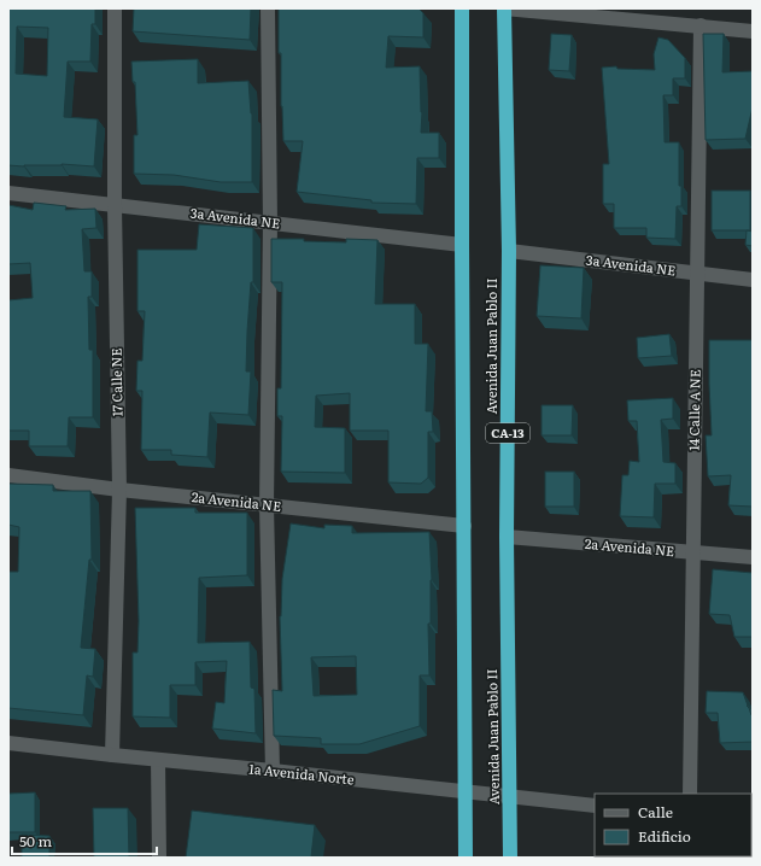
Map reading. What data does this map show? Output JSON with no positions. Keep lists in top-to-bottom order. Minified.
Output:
{"streets":{"highway":["Avenida Juan Pablo II","CA-13"],"street":["3a Avenida NE","17 Calle NE","14 Calle A NE","2a Avenida NE","1a Avenida Norte"]},"crossings":[["3a Avenida NE","Avenida Juan Pablo II"],["3a Avenida NE","17 Calle NE"],["3a Avenida NE","14 Calle A NE"],["Avenida Juan Pablo II","2a Avenida NE"],["Avenida Juan Pablo II","1a Avenida Norte"],["17 Calle NE","2a Avenida NE"],["17 Calle NE","1a Avenida Norte"],["14 Calle A NE","2a Avenida NE"]],"legend":["Calle","Edificio"],"scale_bar":"50 m"}
